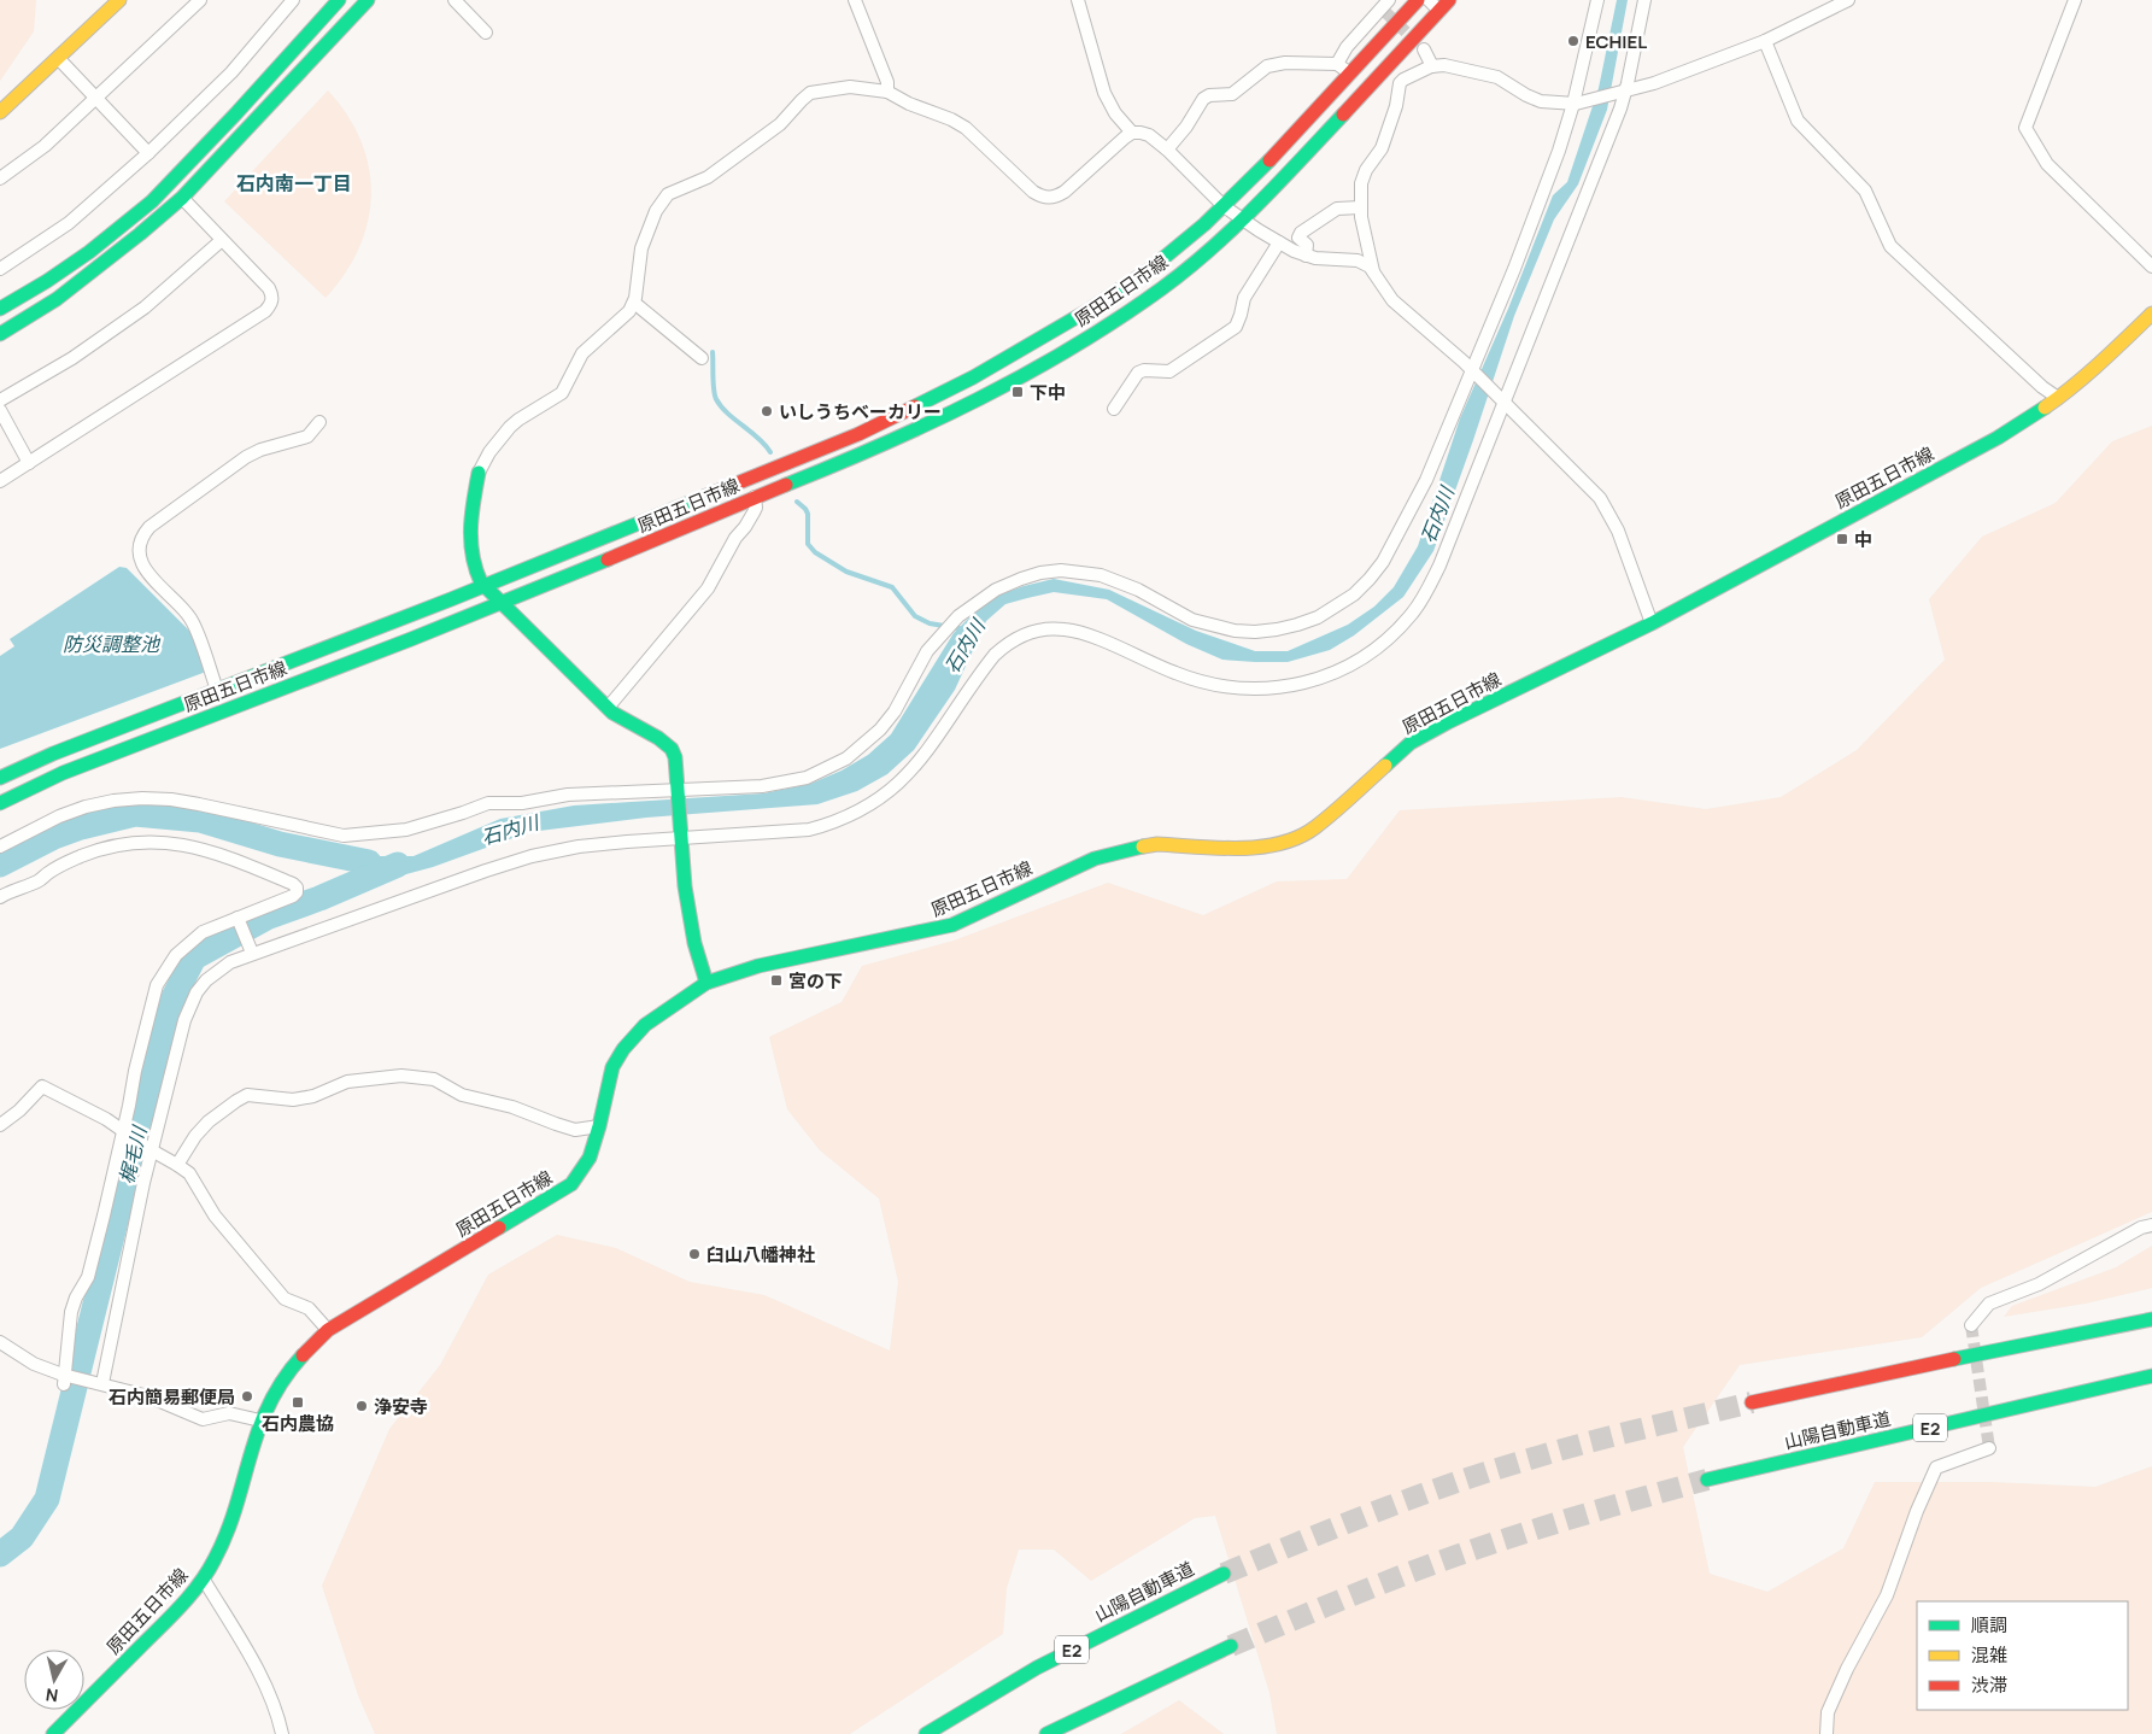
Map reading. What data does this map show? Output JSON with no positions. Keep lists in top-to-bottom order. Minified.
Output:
{"streets":{"main road":["原田五日市線","E2","山陽自動車道"]},"districts":["石内南一丁目"],"water":["石内川","防災調整池","梶毛川"],"places":{"other":["ECHIEL","いしうちベーカリー","臼山八幡神社","石内簡易郵便局","浄安寺"],"transit":["下中","中","宮の下","石内農協"]},"legend":["順調","混雑","渋滞"],"north":"bottom"}
